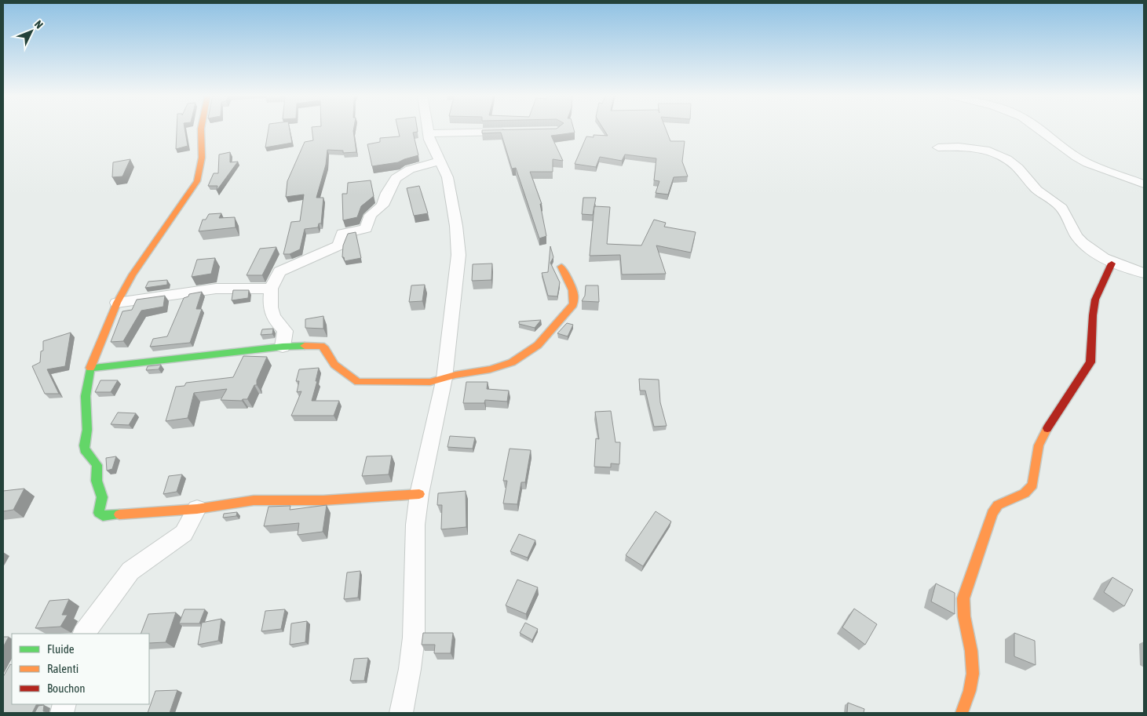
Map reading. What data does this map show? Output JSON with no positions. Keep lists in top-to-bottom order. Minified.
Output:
{"legend":["Fluide","Ralenti","Bouchon"],"north":"top right"}
